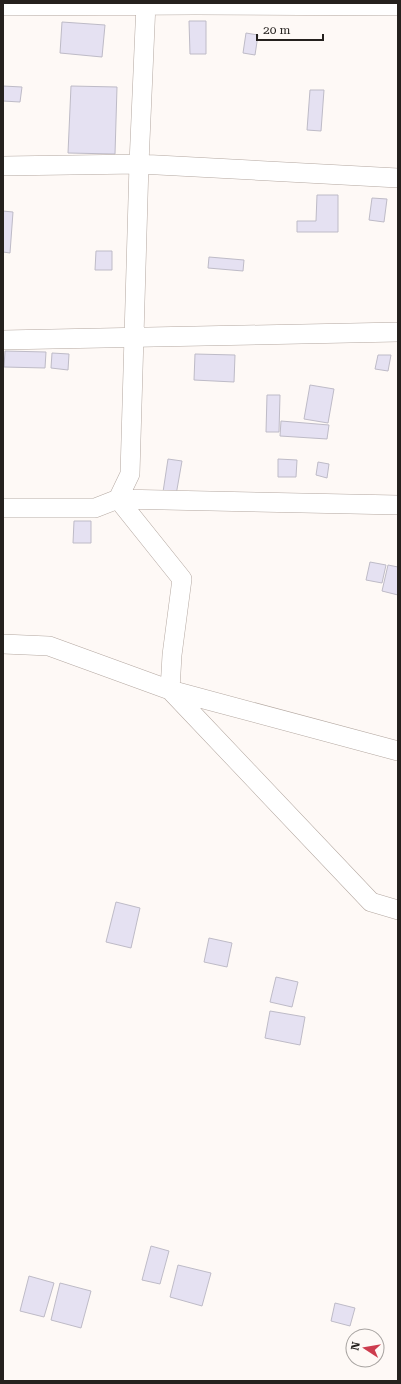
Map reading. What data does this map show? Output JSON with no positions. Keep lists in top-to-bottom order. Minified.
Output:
{"scale_bar":"20 m","north":"left"}
